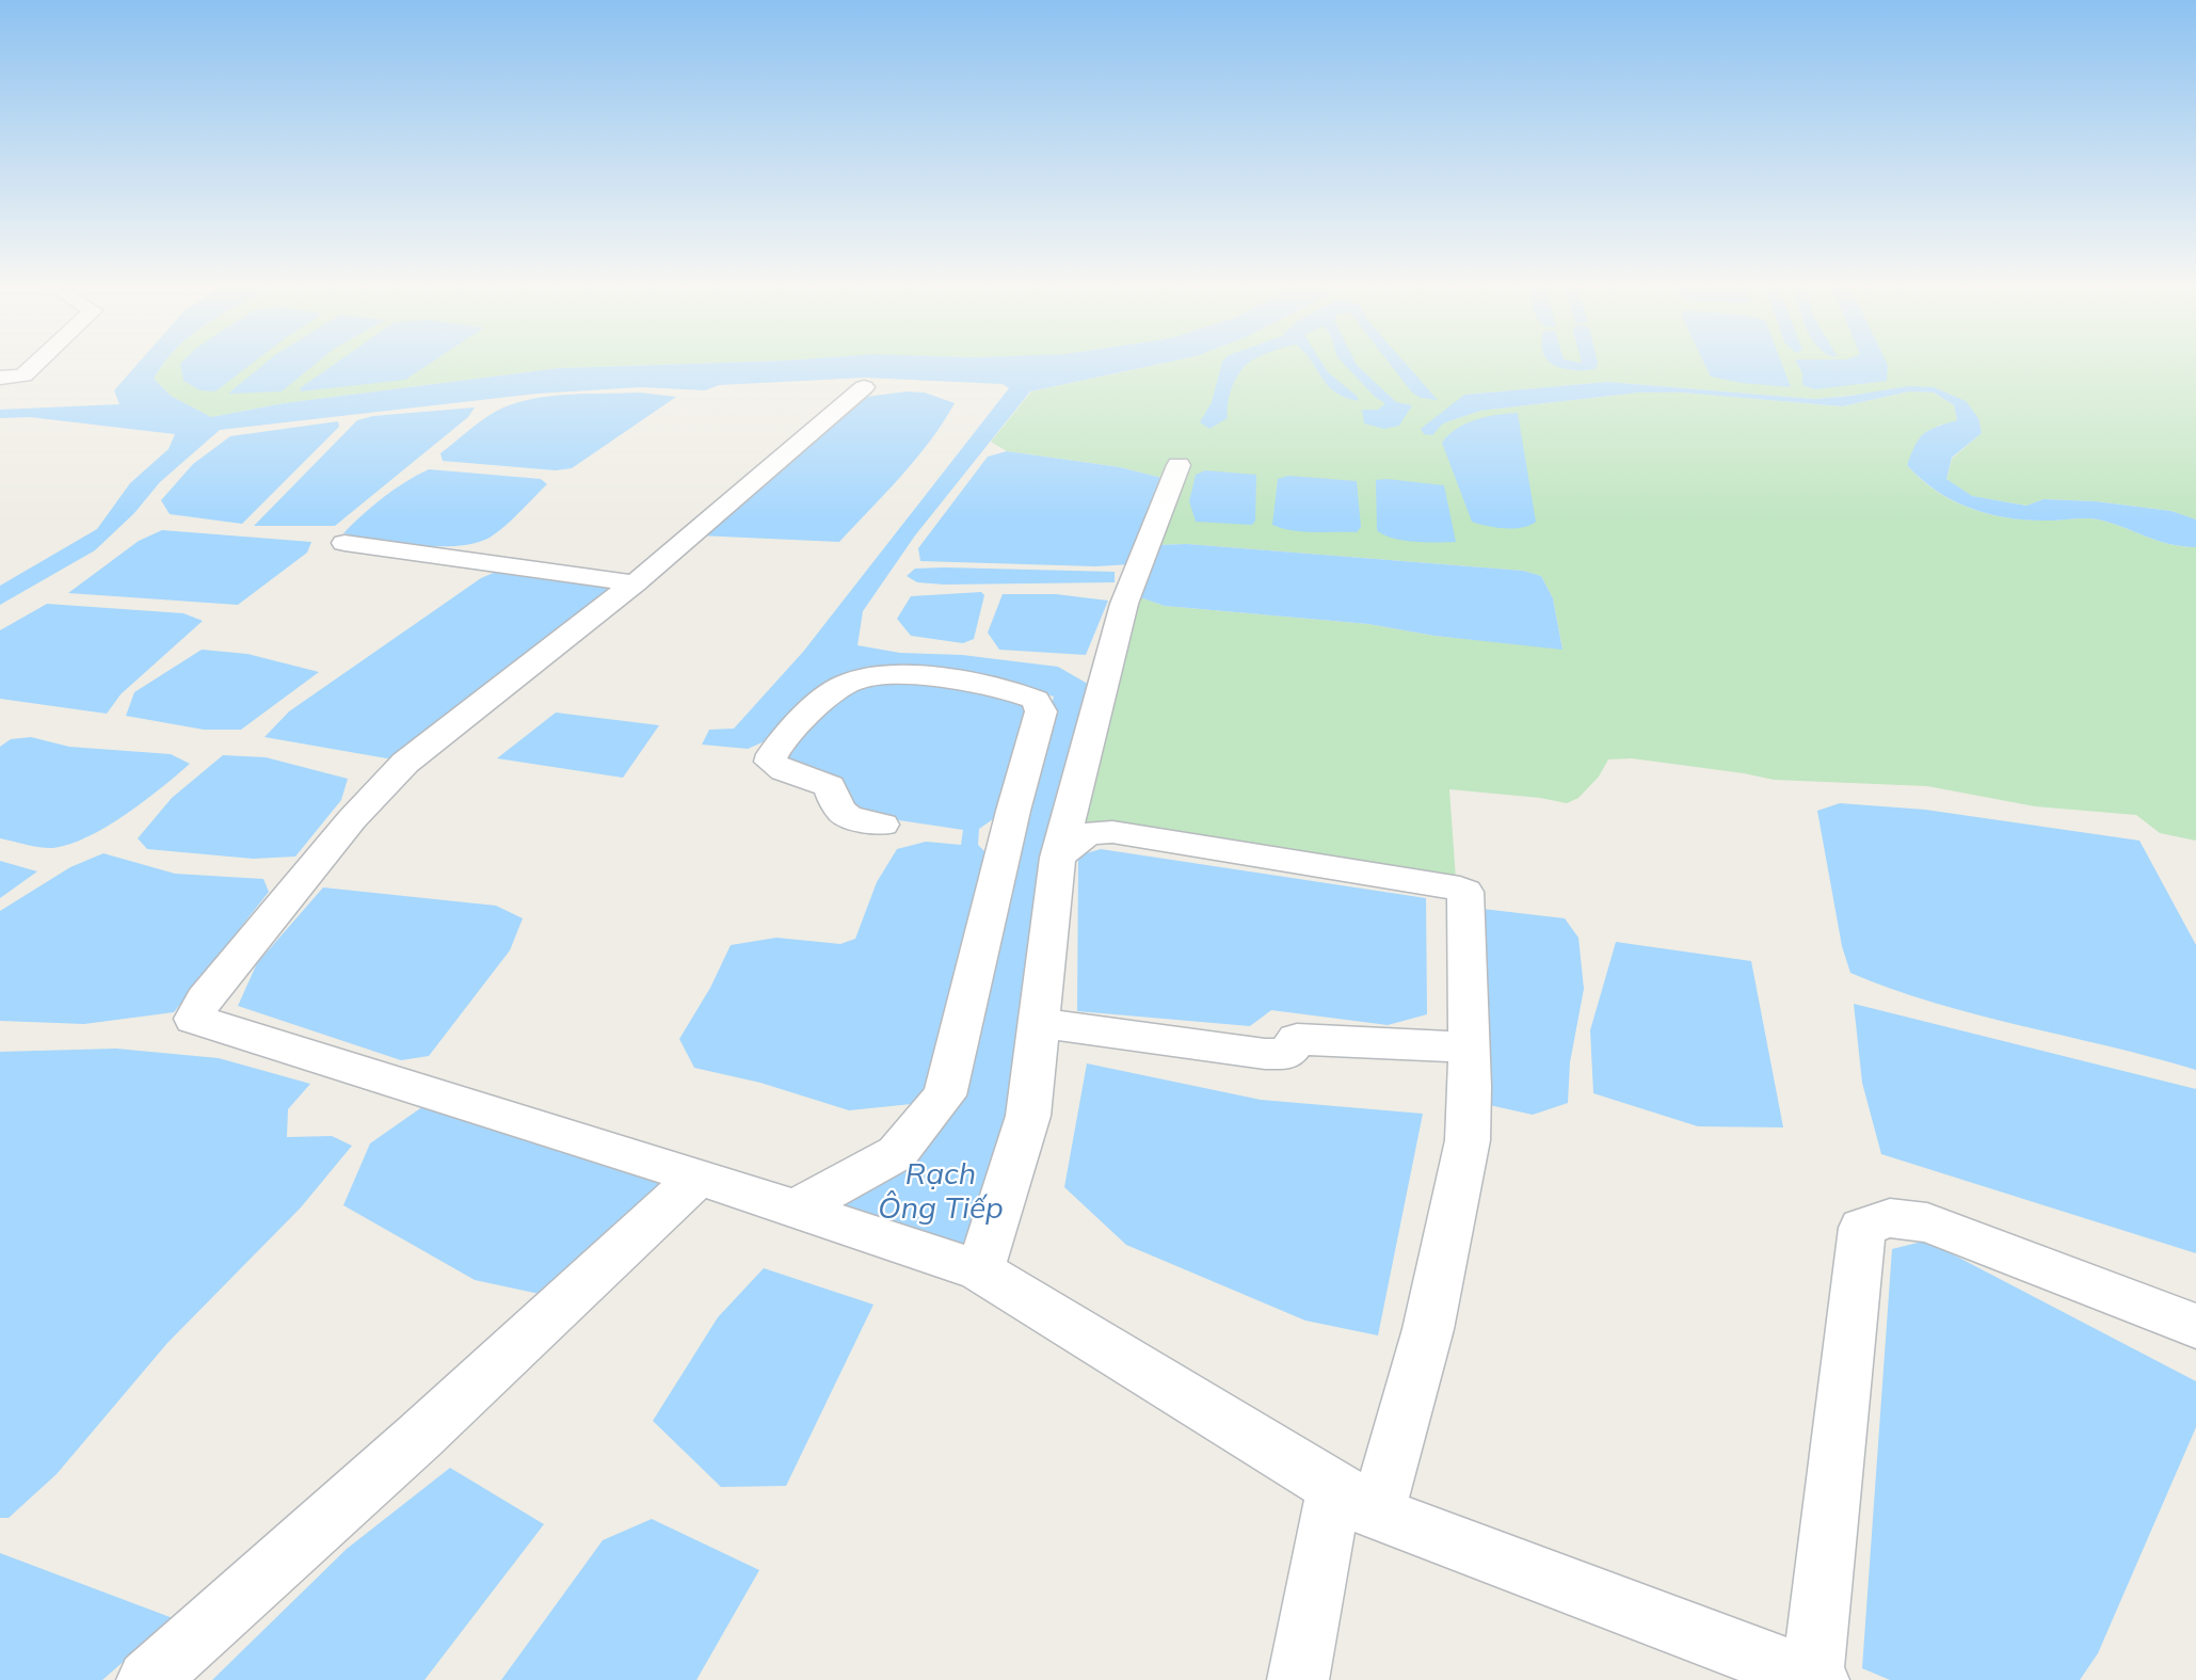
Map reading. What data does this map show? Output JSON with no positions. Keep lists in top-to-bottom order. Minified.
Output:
{"water":["Rạch Ông Tiếp"]}
